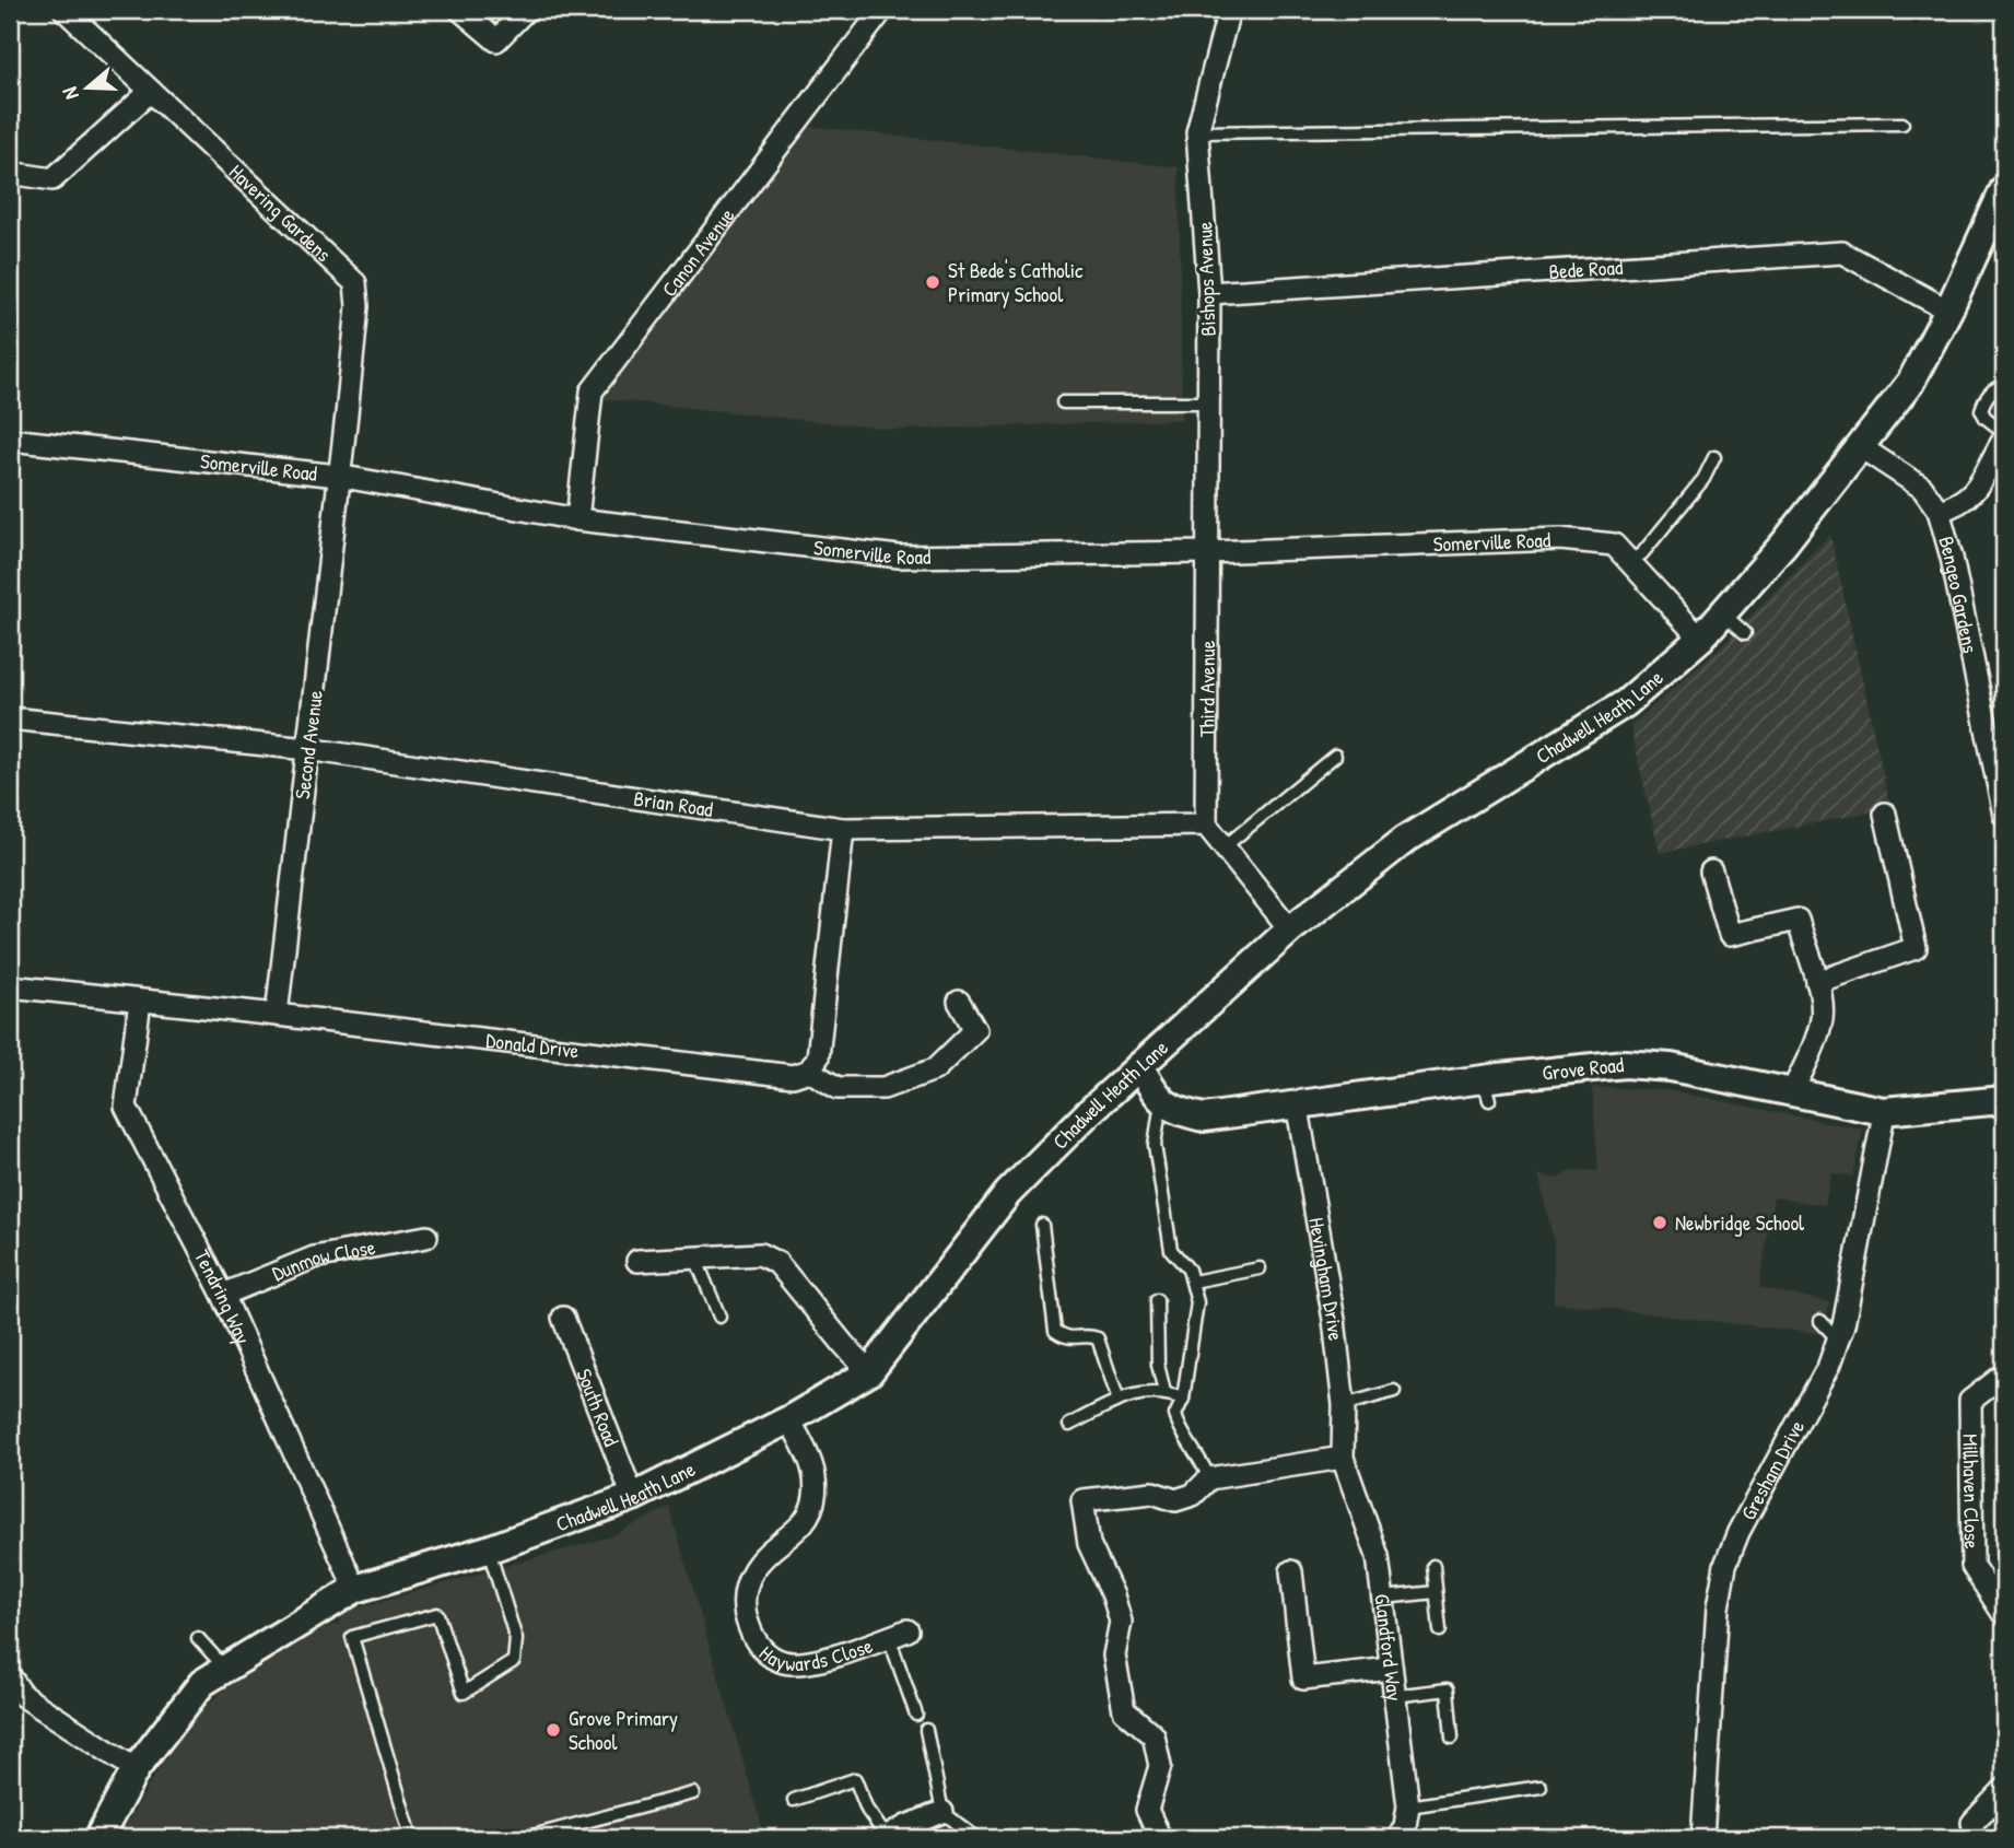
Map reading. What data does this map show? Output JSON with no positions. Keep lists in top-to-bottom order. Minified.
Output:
{"streets":{"street":["Havering Gardens","Canon Avenue","Bede Road","Bishops Avenue","Somerville Road","Bengeo Gardens","Third Avenue","Chadwell Heath Lane","Second Avenue","Brian Road","Donald Drive","Grove Road","Dunmow Close","Hevingham Drive","Tendring Way","South Road","Gresham Drive","Millhaven Close","Haywards Close","Glandford Way"]},"crossings":[["Havering Gardens","Somerville Road"],["Havering Gardens","Second Avenue"],["Canon Avenue","Somerville Road"],["Bede Road","Bishops Avenue"],["Bede Road","Chadwell Heath Lane"],["Bishops Avenue","Somerville Road"],["Bishops Avenue","Third Avenue"],["Somerville Road","Third Avenue"],["Somerville Road","Chadwell Heath Lane"],["Somerville Road","Second Avenue"],["Third Avenue","Brian Road"],["Chadwell Heath Lane","Tendring Way"],["Chadwell Heath Lane","South Road"],["Chadwell Heath Lane","Haywards Close"],["Second Avenue","Brian Road"],["Second Avenue","Donald Drive"],["Donald Drive","Tendring Way"],["Grove Road","Hevingham Drive"],["Grove Road","Gresham Drive"],["Dunmow Close","Tendring Way"],["Hevingham Drive","Glandford Way"]],"places":["St Bede's Catholic Primary School","Newbridge School","Grove Primary School"],"north":"left"}
